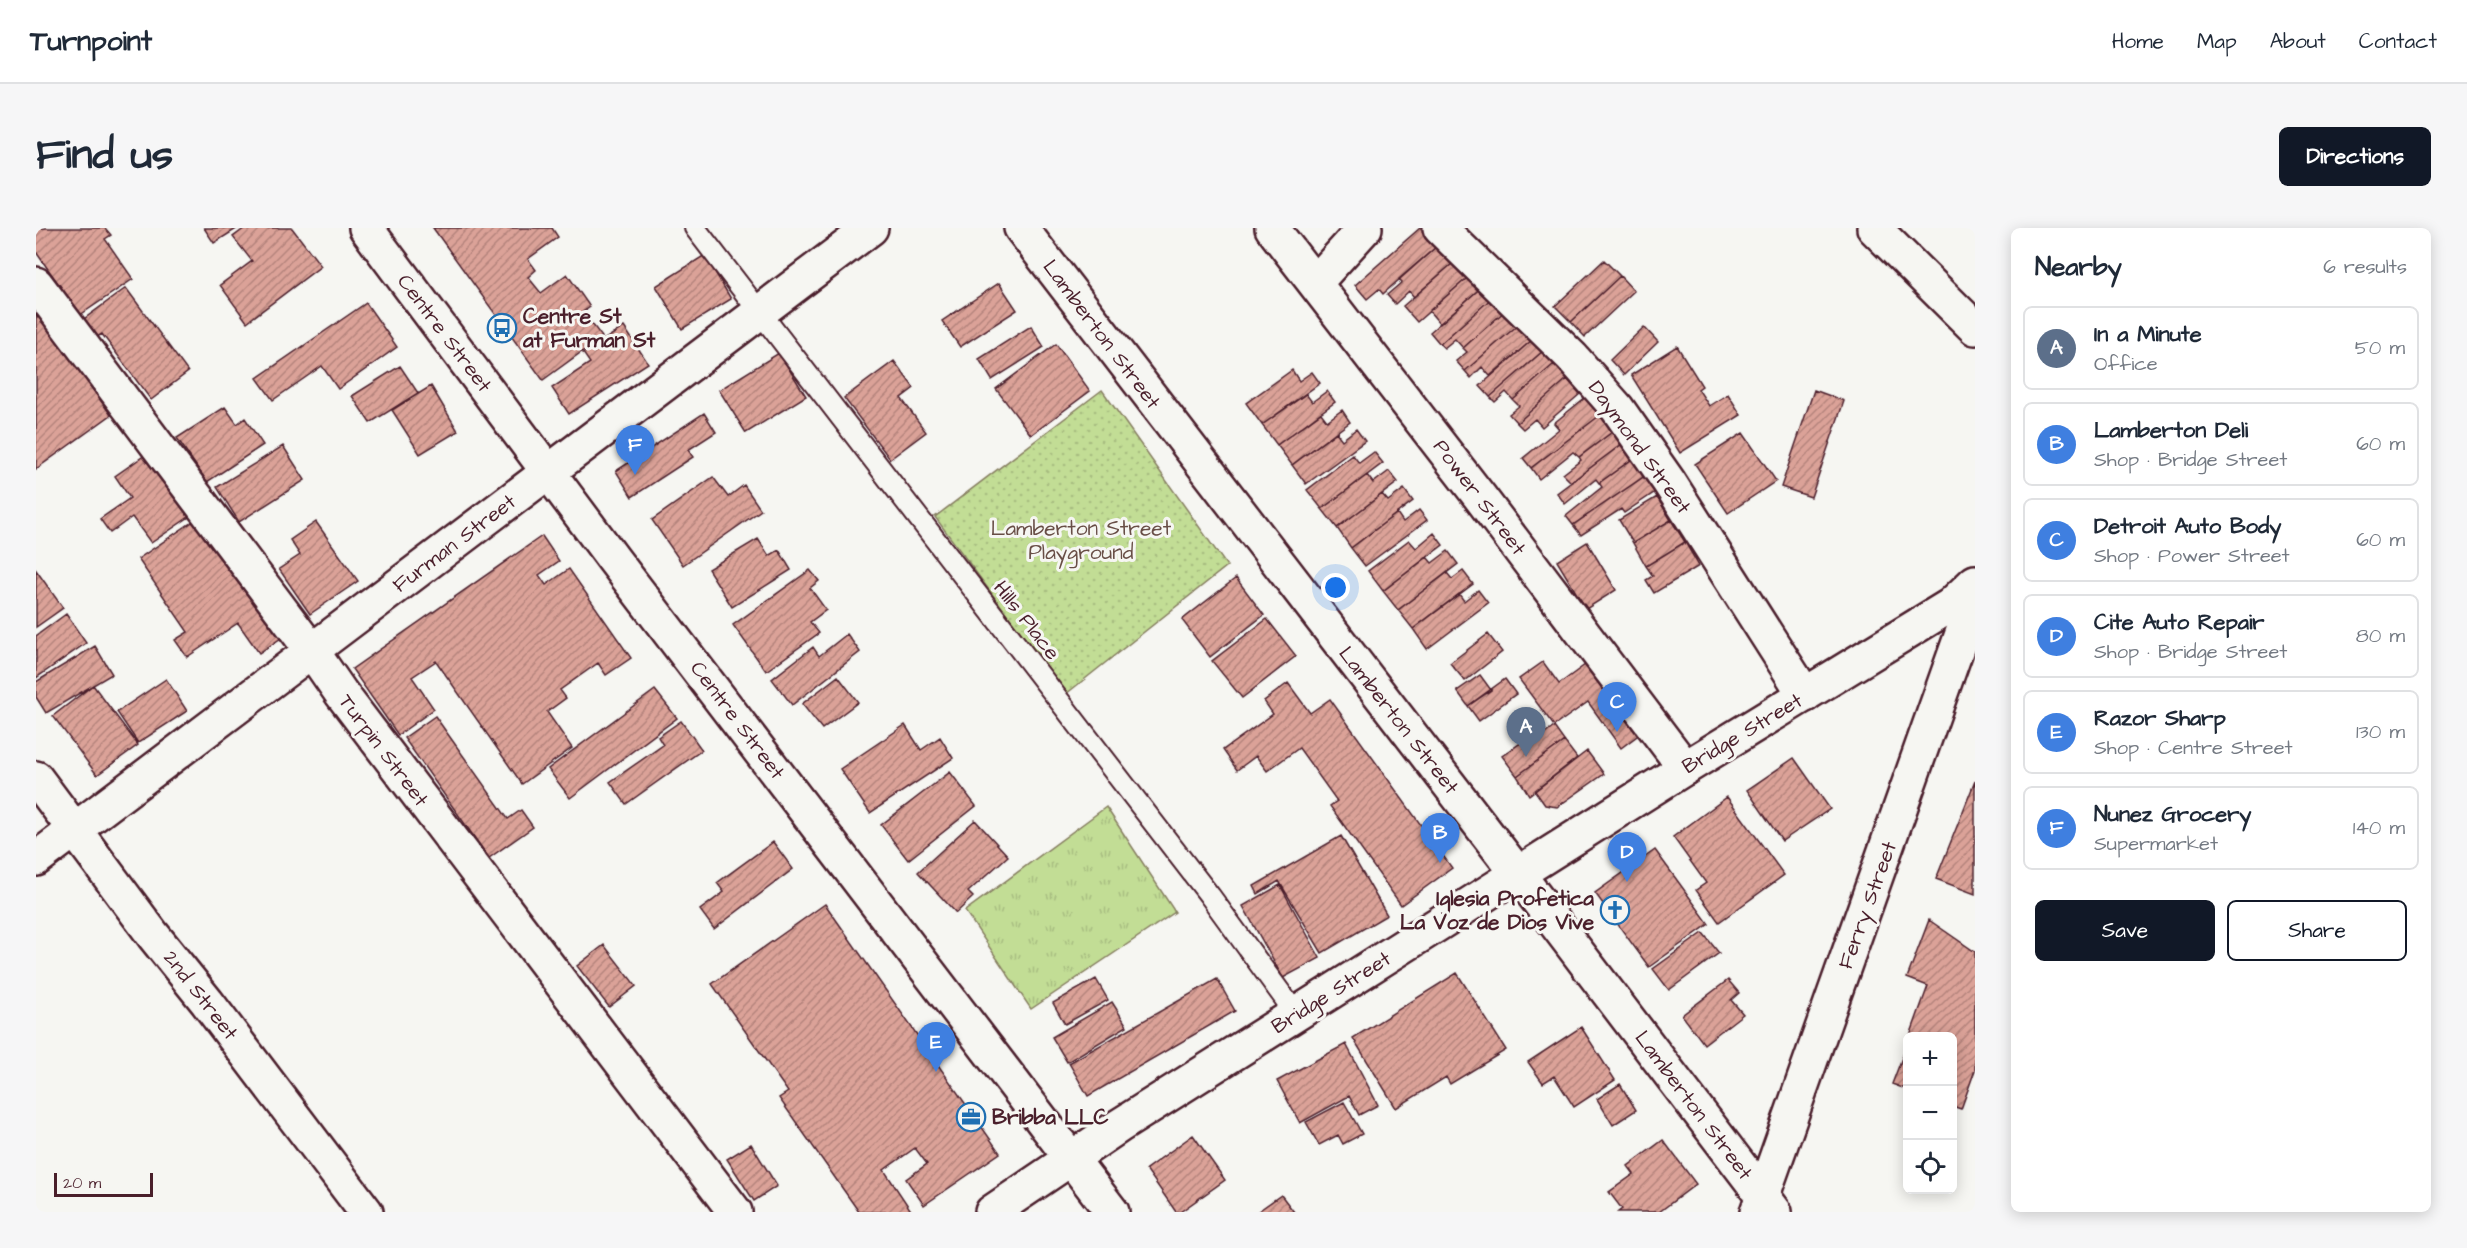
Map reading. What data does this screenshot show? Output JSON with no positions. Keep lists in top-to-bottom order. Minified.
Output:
{"streets":{"street":["Centre Street","Lamberton Street","Daymond Street","Power Street","Furman Street","Bridge Street","Turpin Street","Ferry Street","2nd Street"],"lane":["Hills Place"]},"crossings":[["Centre Street","Furman Street"],["Centre Street","Bridge Street"],["Lamberton Street","Bridge Street"],["Lamberton Street","Ferry Street"],["Daymond Street","Bridge Street"],["Power Street","Bridge Street"],["Furman Street","Hills Place"],["Furman Street","Turpin Street"],["Furman Street","2nd Street"],["Hills Place","Bridge Street"]],"parks":["Lamberton Street Playground"],"places":{"bus stop":["Centre St at Furman St"],"church":["Iglesia Profetica La Voz de Dios Vive"],"office":["Bribba LLC"]},"scale_bar":"20 m","page":{"header":"Turnpoint","nav":["Home","Map","About","Contact"],"title":"Find us","buttons":["Directions",["Save","Share"]],"heading":["Nearby","6 results"],"list":[{"mark":"A","name":"In a Minute","note":"Office","value":"50 m"},{"mark":"B","name":"Lamberton Deli","note":"Shop · Bridge Street","value":"60 m"},{"mark":"C","name":"Detroit Auto Body","note":"Shop · Power Street","value":"60 m"},{"mark":"D","name":"Cite Auto Repair","note":"Shop · Bridge Street","value":"80 m"},{"mark":"E","name":"Razor Sharp","note":"Shop · Centre Street","value":"130 m"},{"mark":"F","name":"Nunez Grocery","note":"Supermarket","value":"140 m"}],"pins":["F","C","A","B","D","E"],"map_buttons":["+","−"],"scale":"20 m"}}
